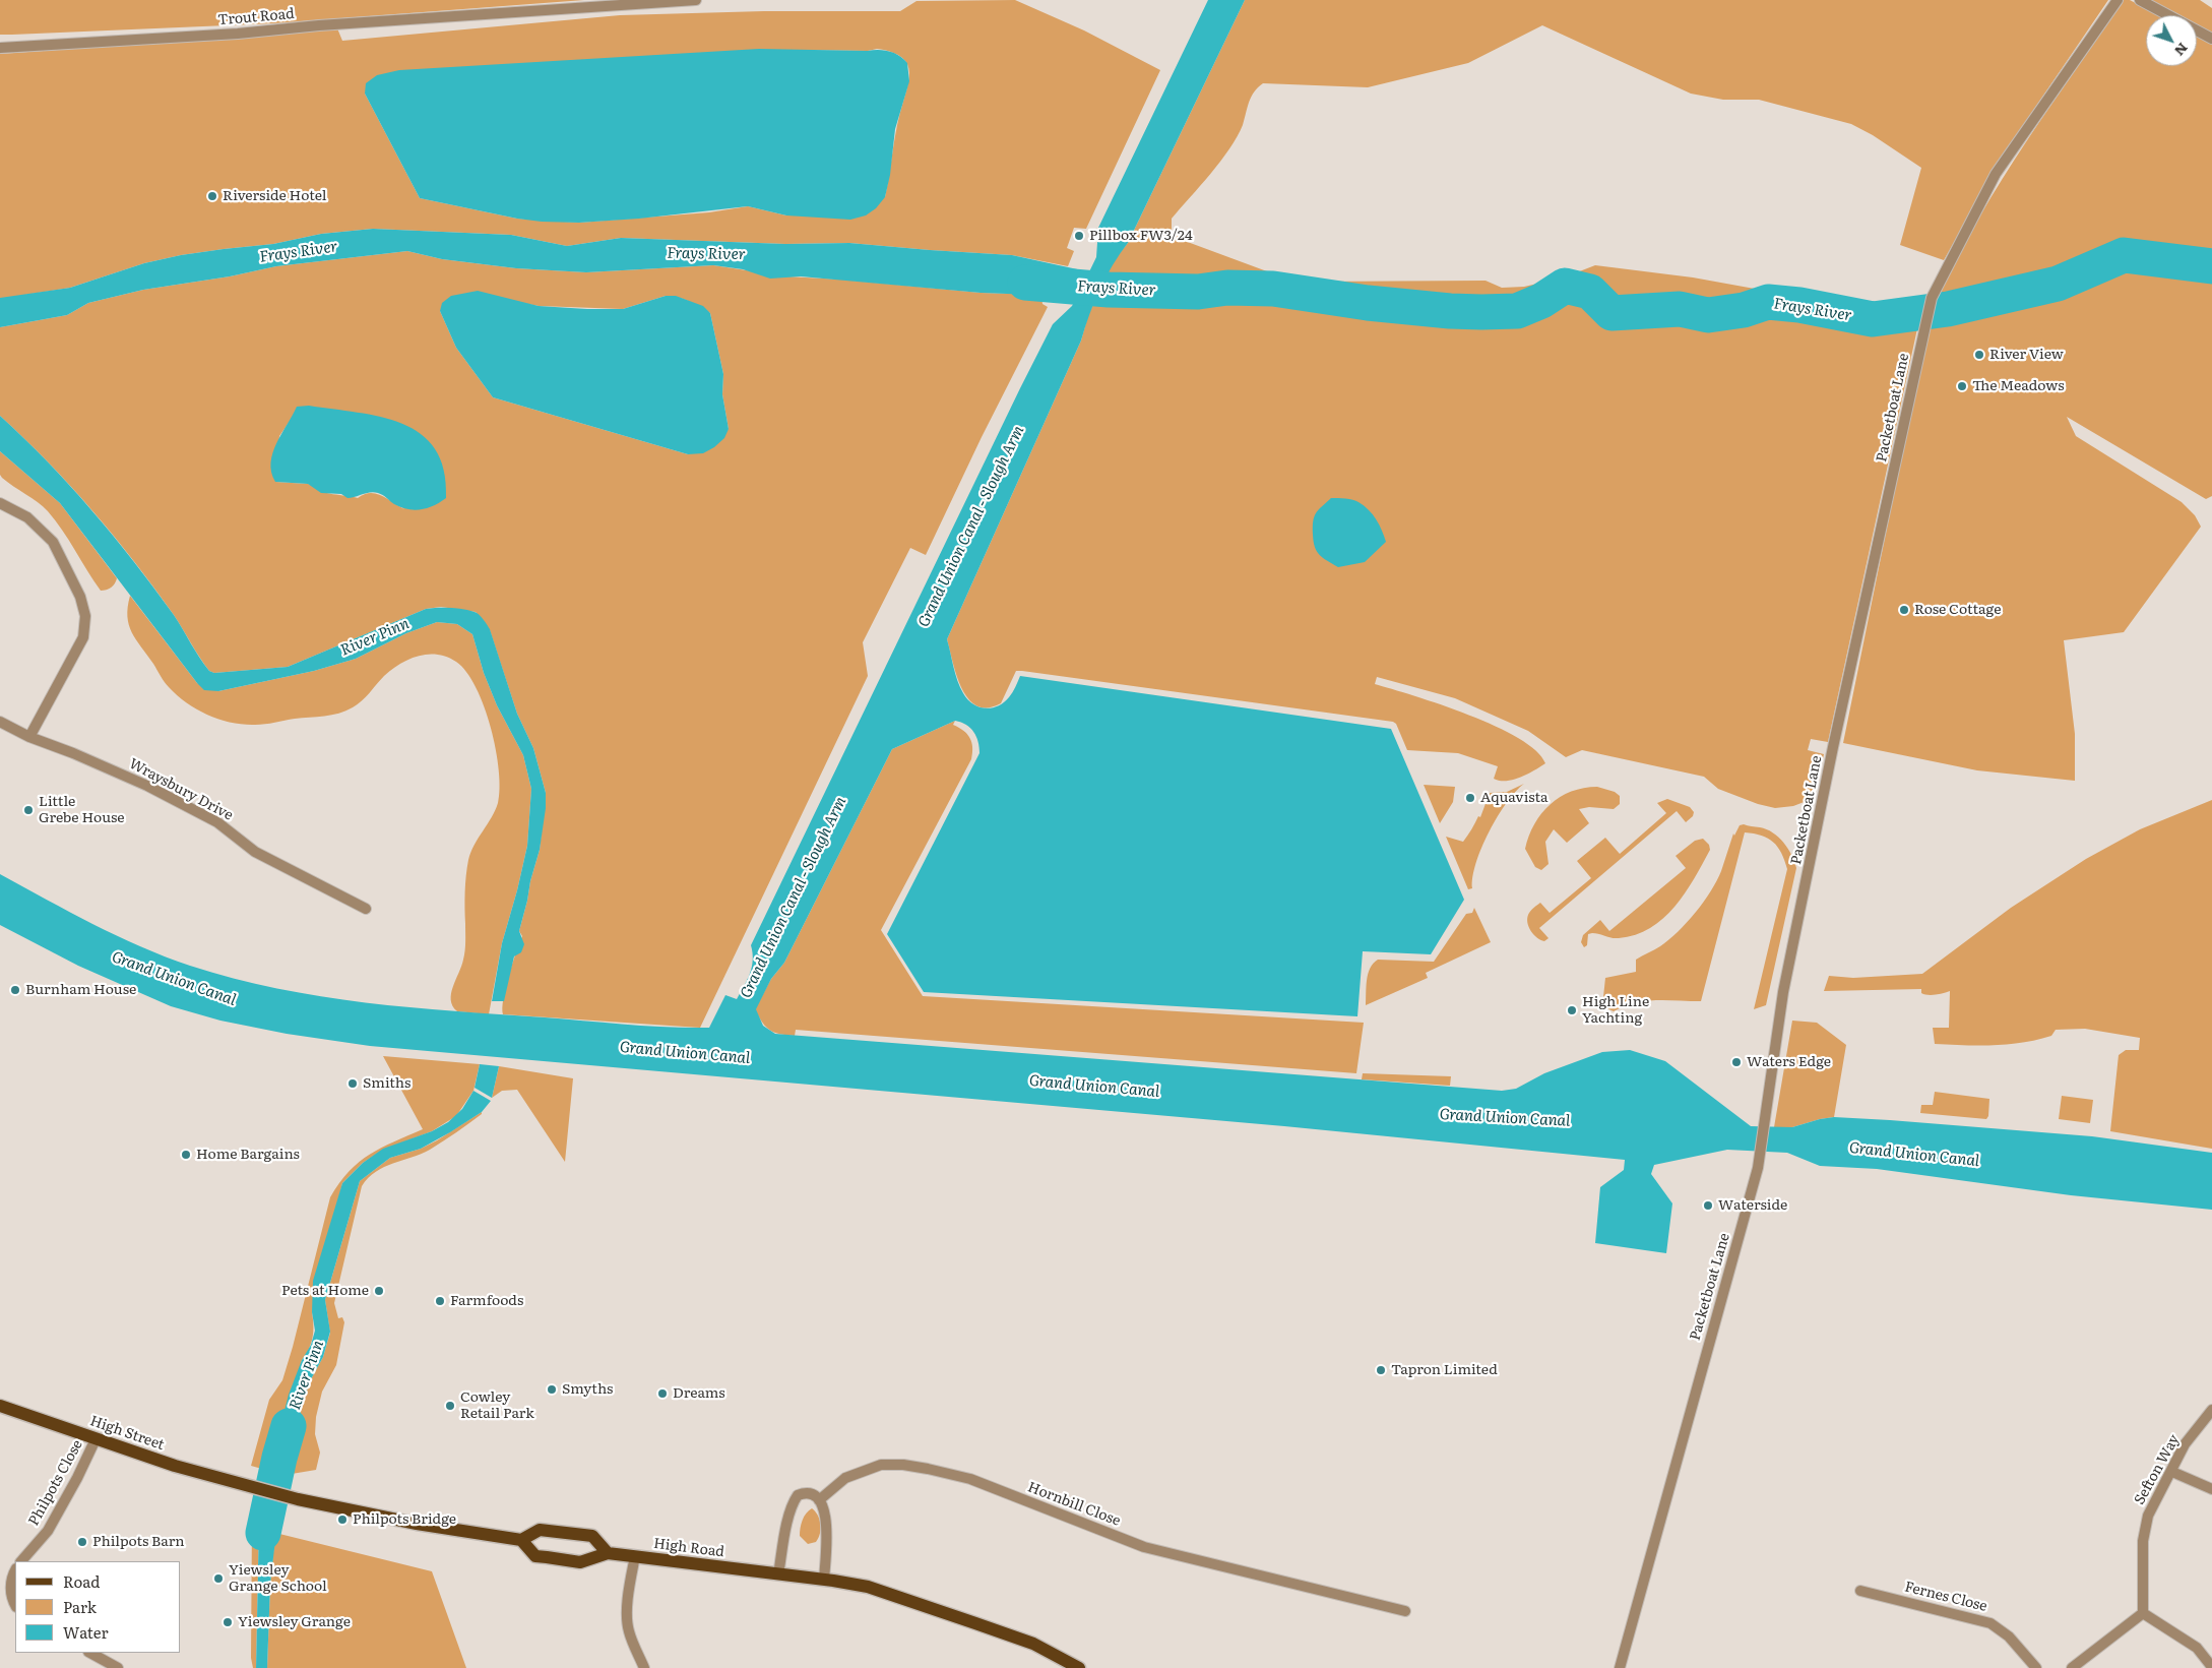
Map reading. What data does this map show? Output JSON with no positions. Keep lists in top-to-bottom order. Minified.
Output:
{"streets":{"main road":["High Street","High Road"],"street":["Trout Road","Packetboat Lane","Wraysbury Drive","Sefton Way","Philpots Close","Hornbill Close","Fernes Close"]},"crossings":[["High Street","Philpots Close"]],"water":["Frays River","Grand Union Canal - Slough Arm","River Pinn","Grand Union Canal"],"places":["Riverside Hotel","Pillbox FW3/24","River View","The Meadows","Rose Cottage","Aquavista","Little Grebe House","Burnham House","High Line Yachting","Waters Edge","Smiths","Home Bargains","Waterside","Pets at Home","Farmfoods","Tapron Limited","Smyths","Dreams","Cowley Retail Park","Philpots Bridge","Philpots Barn","Yiewsley Grange School","Yiewsley Grange"],"legend":["Road","Park","Water"],"north":"bottom right"}
